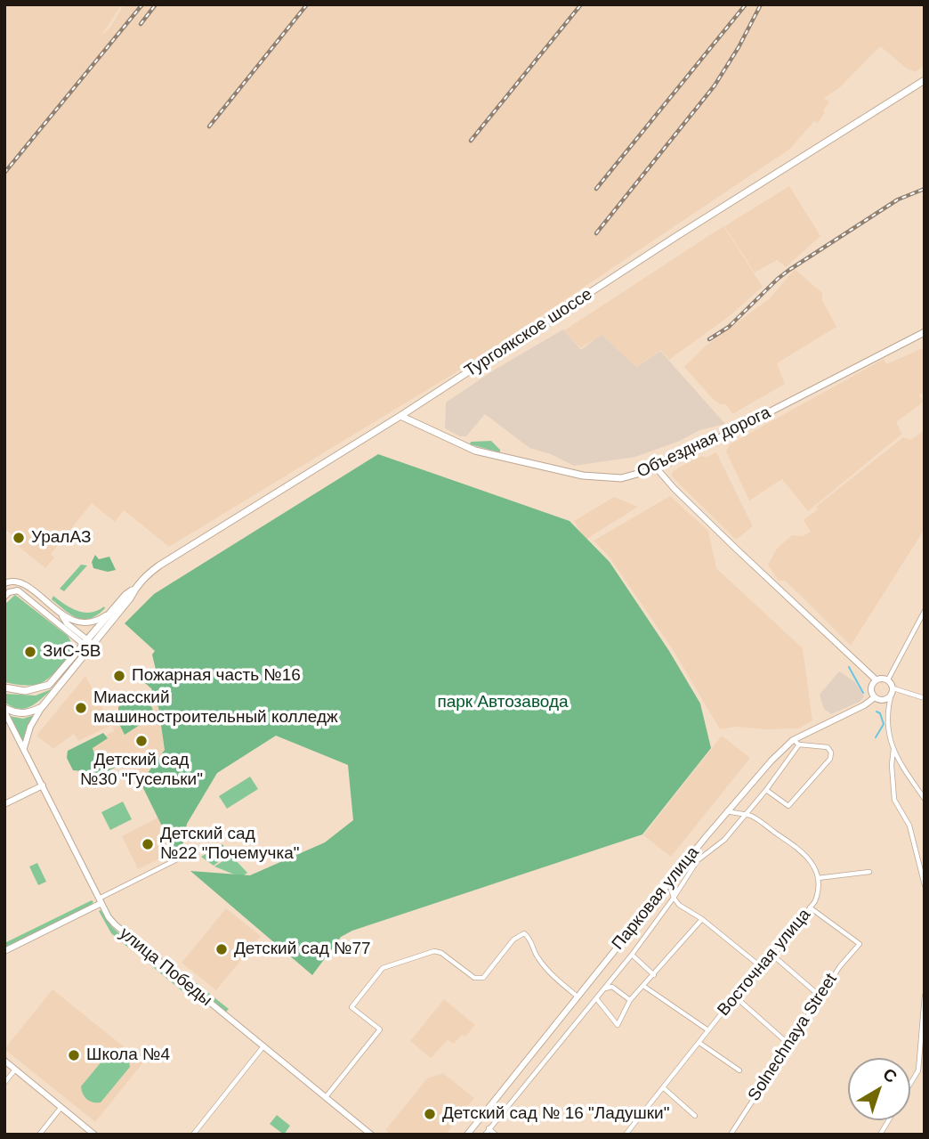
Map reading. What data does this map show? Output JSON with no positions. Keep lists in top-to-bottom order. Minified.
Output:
{"streets":{"main road":["Тургоякское шоссе","Объездная дорога"],"street":["Парковая улица","Восточная улица","улица Победы","Solnechnaya Street"]},"crossings":[["Тургоякское шоссе","Объездная дорога"],["Восточная улица","Solnechnaya Street"]],"parks":["парк Автозавода"],"places":["УралАЗ","ЗиС-5В","Пожарная часть №16","Миасский машиностроительный колледж","Детский сад №30 \"Гусельки\"","Детский сад №22 \"Почемучка\"","Детский сад №77","Школа №4","Детский сад № 16 \"Ладушки\""],"north":"top right"}
